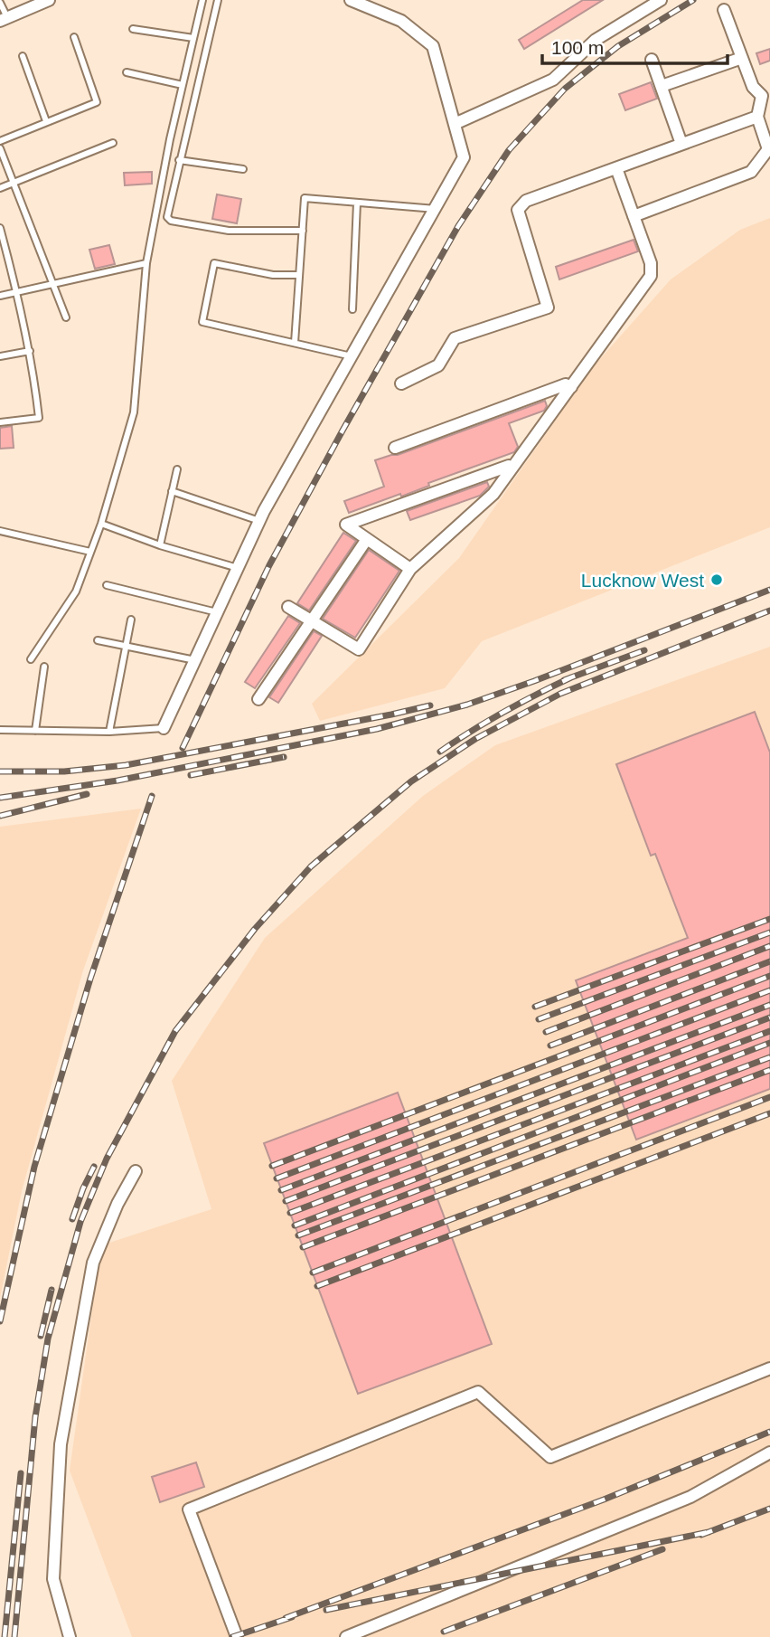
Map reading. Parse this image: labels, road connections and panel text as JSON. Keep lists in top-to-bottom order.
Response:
{
  "places": ["Lucknow West"],
  "scale_bar": "100 m"
}
